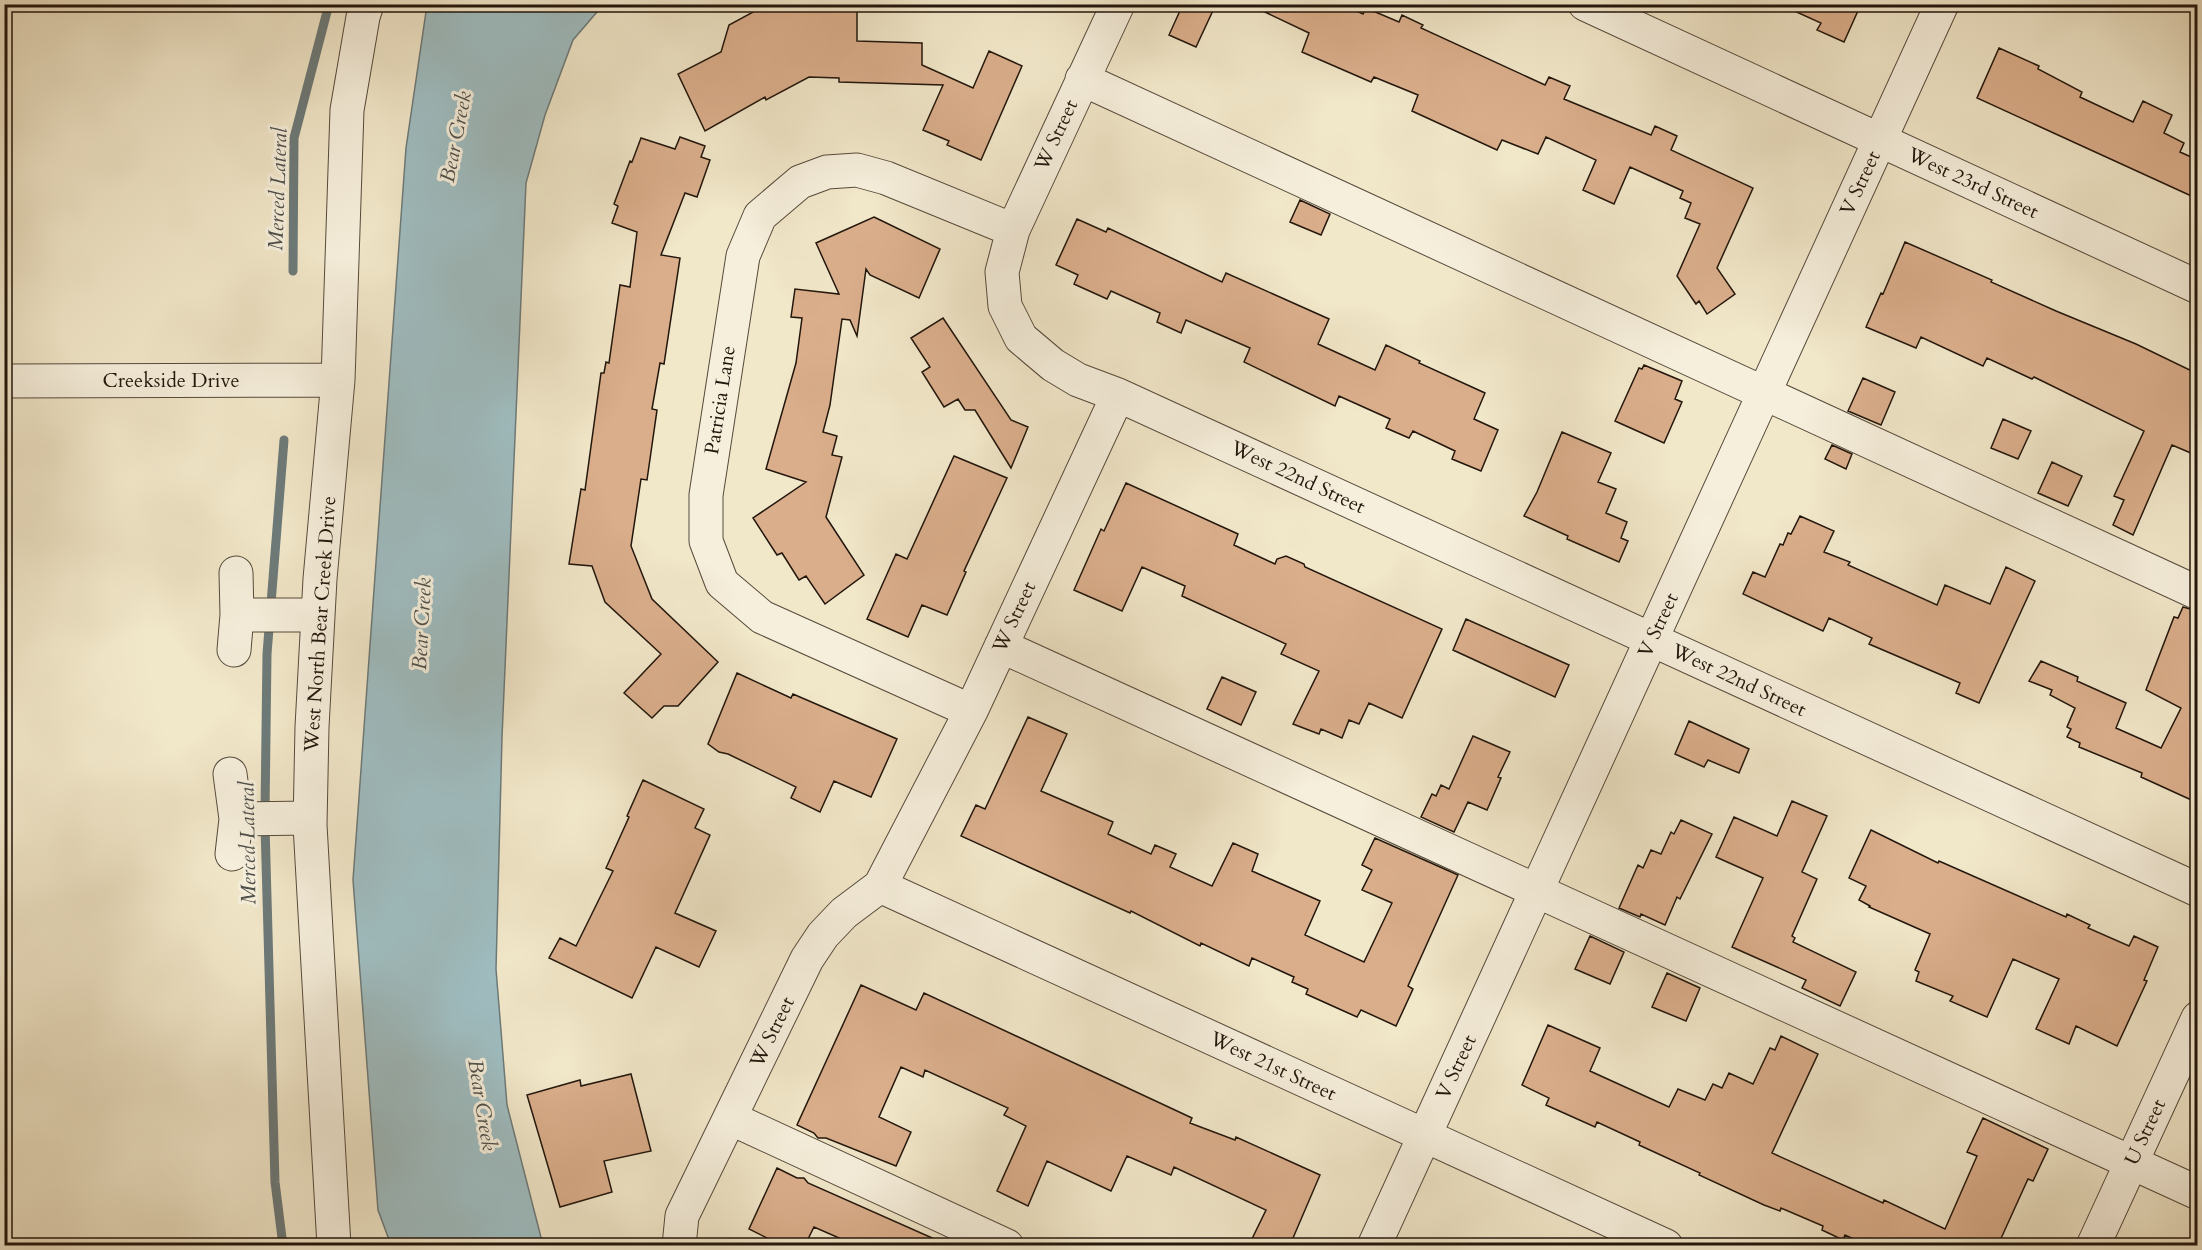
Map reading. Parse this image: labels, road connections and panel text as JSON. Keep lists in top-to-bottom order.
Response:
{
  "streets": {
    "street": [
      "W Street",
      "V Street",
      "West 23rd Street",
      "Creekside Drive",
      "Patricia Lane",
      "West 22nd Street",
      "West North Bear Creek Drive",
      "West 21st Street",
      "U Street"
    ]
  },
  "crossings": [
    ["W Street", "Patricia Lane"],
    ["W Street", "West 22nd Street"],
    ["W Street", "West 21st Street"],
    ["V Street", "West 23rd Street"],
    ["V Street", "West 22nd Street"],
    ["V Street", "West 21st Street"],
    ["Creekside Drive", "West North Bear Creek Drive"]
  ],
  "water": ["Bear Creek", "Merced Lateral"]
}
